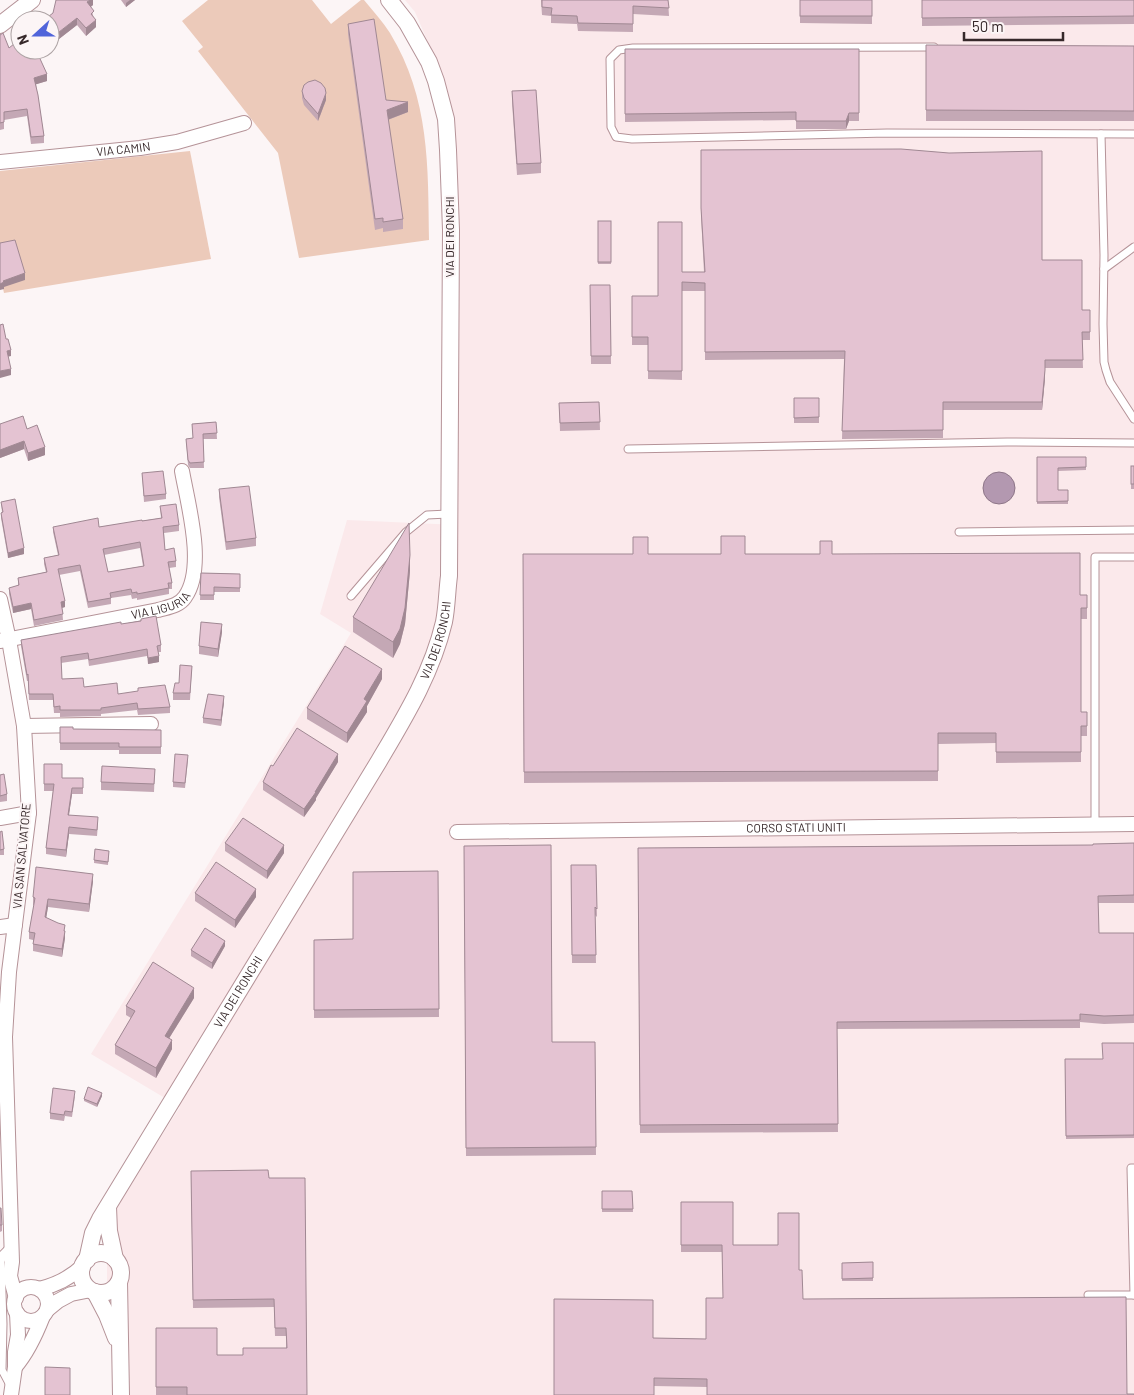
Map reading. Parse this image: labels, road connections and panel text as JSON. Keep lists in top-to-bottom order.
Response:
{
  "streets": {
    "street": [
      "VIA CAMIN",
      "VIA DEI RONCHI",
      "VIA LIGURIA",
      "CORSO STATI UNITI",
      "VIA SAN SALVATORE"
    ]
  },
  "crossings": [
    ["VIA LIGURIA", "VIA SAN SALVATORE"]
  ],
  "scale_bar": "50 m",
  "north": "left"
}
